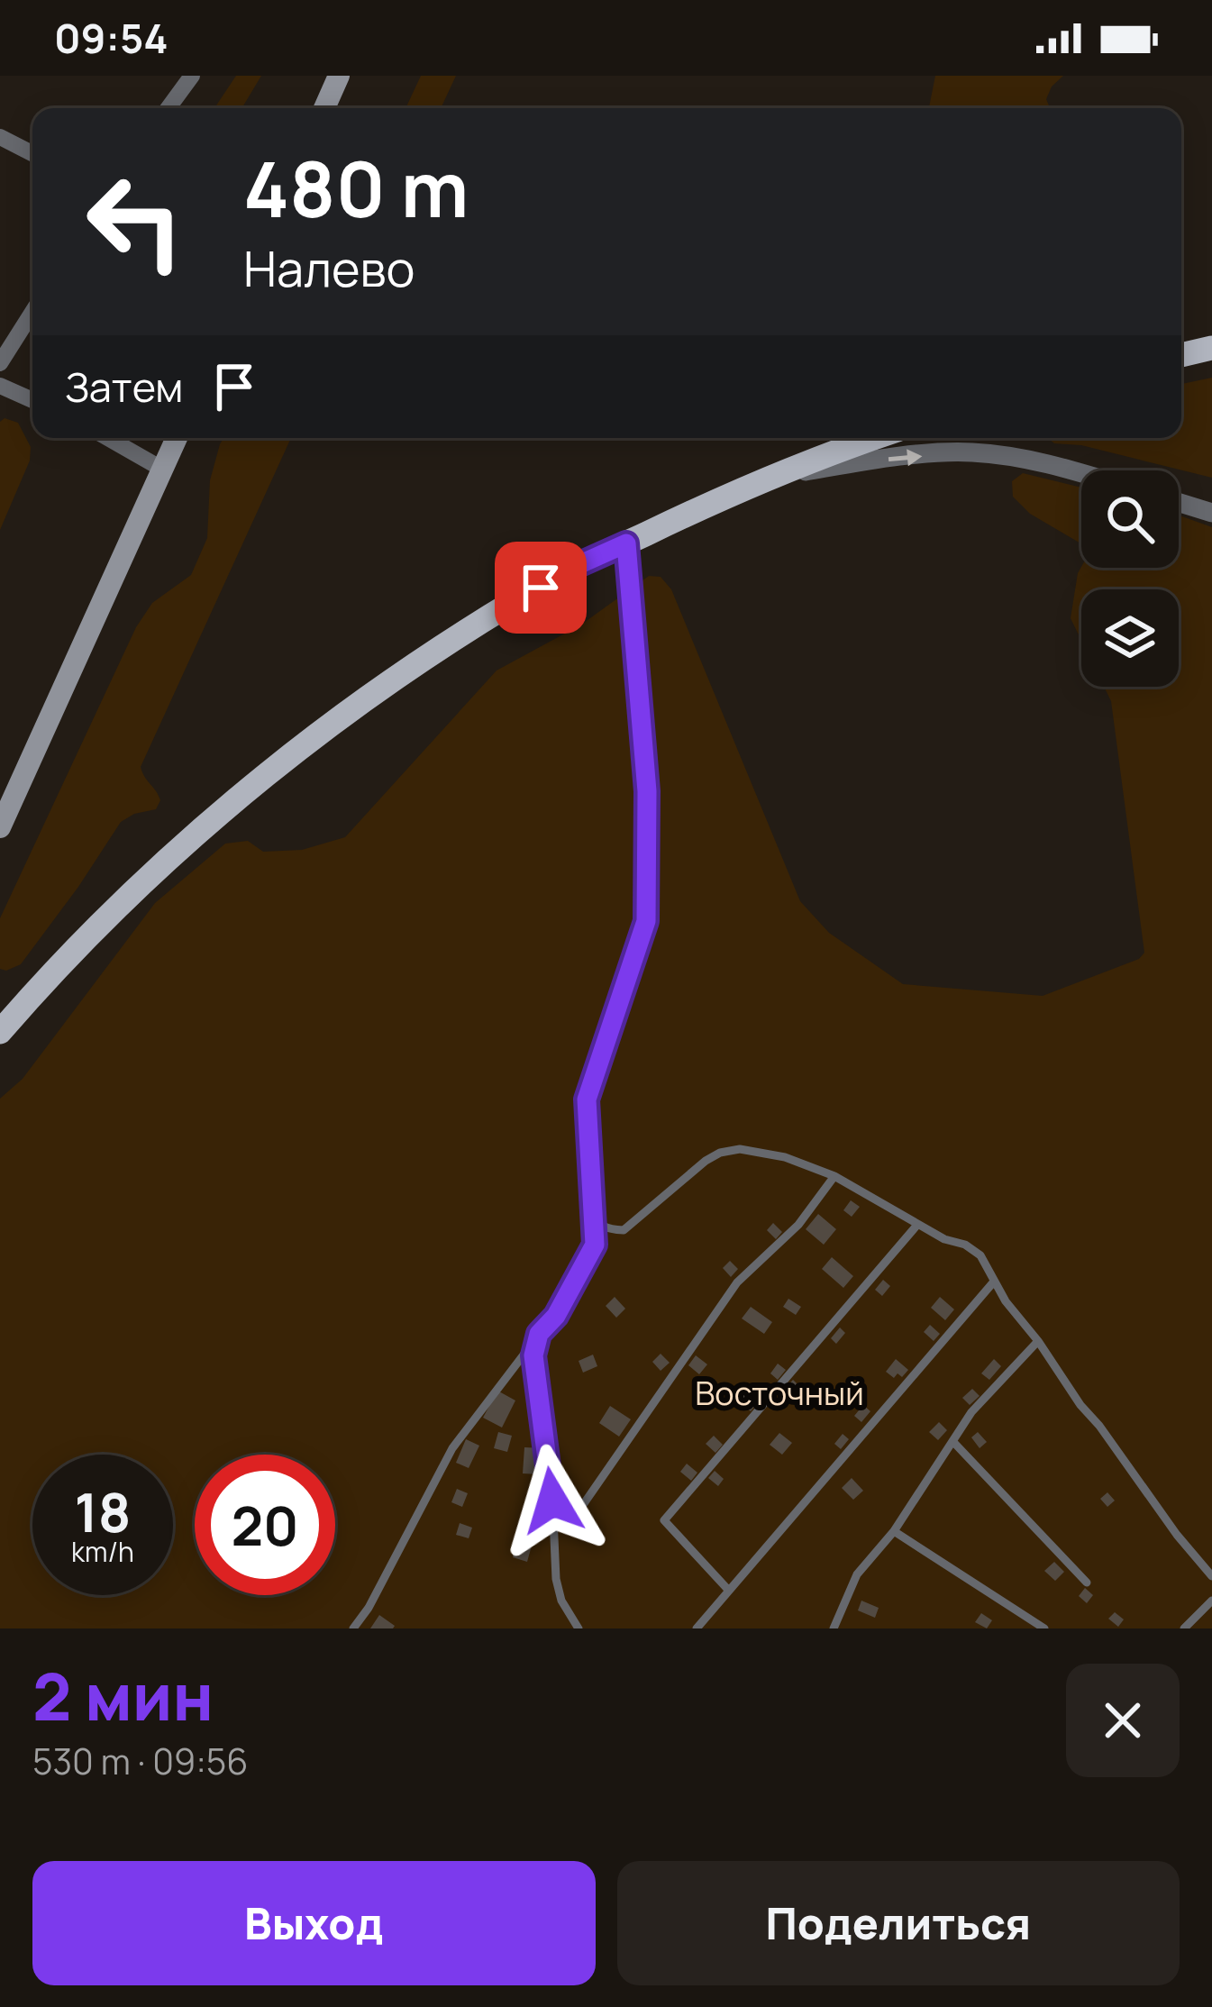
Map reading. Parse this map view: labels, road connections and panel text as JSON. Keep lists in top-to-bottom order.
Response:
{
  "parks": ["Восточный"],
  "page": {
    "status": "09:54",
    "turn": ["480 m", "Налево"],
    "then": "Затем",
    "speed": "18 km/h",
    "limit": "20",
    "heading": ["2 мин", "530 m · 09:56"],
    "buttons": ["Выход", "Поделиться"]
  }
}
